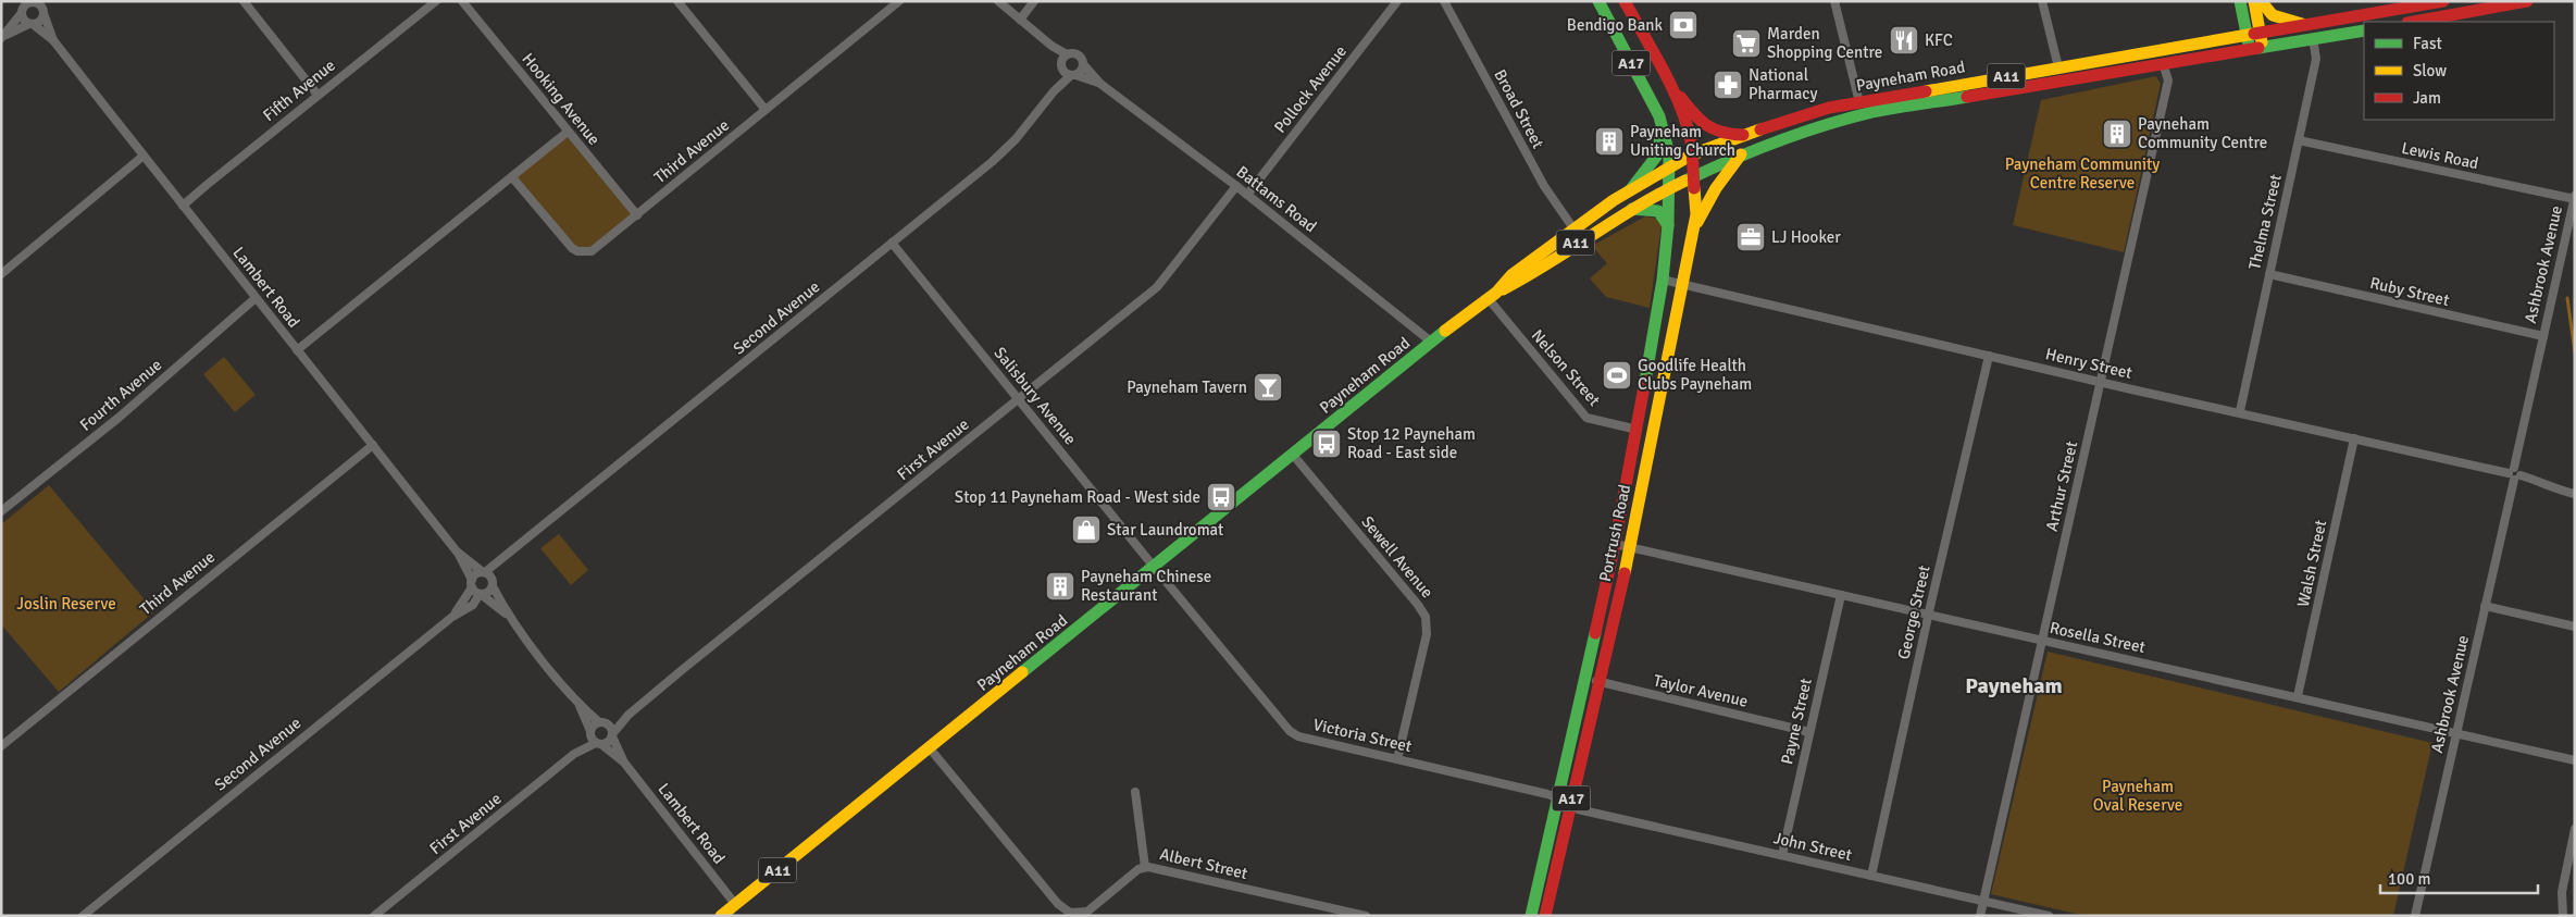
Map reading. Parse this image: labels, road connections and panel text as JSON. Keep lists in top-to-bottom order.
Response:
{
  "streets": {
    "main road": [
      "A17",
      "Payneham Road",
      "A11",
      "Portrush Road"
    ],
    "street": [
      "Pollock Avenue",
      "Fifth Avenue",
      "Hooking Avenue",
      "Broad Street",
      "Third Avenue",
      "Lewis Road",
      "Battams Road",
      "Thelma Street",
      "Ashbrook Avenue",
      "Lambert Road",
      "Ruby Street",
      "Second Avenue",
      "Henry Street",
      "Nelson Street",
      "Fourth Avenue",
      "Salisbury Avenue",
      "First Avenue",
      "Arthur Street",
      "Sewell Avenue",
      "Walsh Street",
      "George Street",
      "Rosella Street",
      "Taylor Avenue",
      "Payne Street",
      "Victoria Street",
      "John Street",
      "Albert Street"
    ]
  },
  "crossings": [
    ["A17", "Payneham Road"],
    ["A17", "Portrush Road"],
    ["Payneham Road", "Broad Street"],
    ["Payneham Road", "Battams Road"],
    ["Payneham Road", "Thelma Street"],
    ["Payneham Road", "Lambert Road"],
    ["Payneham Road", "Nelson Street"],
    ["Payneham Road", "Salisbury Avenue"],
    ["Payneham Road", "Arthur Street"],
    ["Payneham Road", "Portrush Road"],
    ["Payneham Road", "Sewell Avenue"],
    ["Payneham Road", "Victoria Street"],
    ["Payneham Road", "Albert Street"],
    ["Pollock Avenue", "Battams Road"],
    ["Fifth Avenue", "Lambert Road"],
    ["Hooking Avenue", "Third Avenue"],
    ["Third Avenue", "Lambert Road"],
    ["Lewis Road", "Thelma Street"],
    ["Lewis Road", "Ashbrook Avenue"],
    ["Battams Road", "Second Avenue"],
    ["Battams Road", "First Avenue"],
    ["Thelma Street", "Ruby Street"],
    ["Thelma Street", "Henry Street"],
    ["Ashbrook Avenue", "Ruby Street"],
    ["Ashbrook Avenue", "Henry Street"],
    ["Ashbrook Avenue", "Rosella Street"],
    ["Lambert Road", "Second Avenue"],
    ["Lambert Road", "Fourth Avenue"],
    ["Lambert Road", "First Avenue"],
    ["Second Avenue", "Salisbury Avenue"],
    ["Henry Street", "Arthur Street"],
    ["Henry Street", "Portrush Road"],
    ["Henry Street", "Walsh Street"],
    ["Henry Street", "George Street"],
    ["Nelson Street", "Portrush Road"],
    ["Salisbury Avenue", "First Avenue"],
    ["Salisbury Avenue", "Victoria Street"],
    ["Arthur Street", "Rosella Street"],
    ["Arthur Street", "John Street"],
    ["Portrush Road", "Rosella Street"],
    ["Portrush Road", "Taylor Avenue"],
    ["Portrush Road", "Victoria Street"],
    ["Portrush Road", "John Street"],
    ["Sewell Avenue", "Victoria Street"],
    ["Walsh Street", "Rosella Street"],
    ["George Street", "Rosella Street"],
    ["George Street", "John Street"],
    ["Rosella Street", "Payne Street"],
    ["Taylor Avenue", "Payne Street"],
    ["Payne Street", "John Street"],
    ["Victoria Street", "John Street"]
  ],
  "districts": ["Payneham"],
  "parks": ["Payneham Community Centre Reserve", "Joslin Reserve", "Payneham Oval Reserve"],
  "places": {
    "bank": ["Bendigo Bank"],
    "restaurant": ["KFC"],
    "supermarket": ["Marden Shopping Centre"],
    "pharmacy": ["National Pharmacy"],
    "building": ["Payneham Community Centre", "Payneham Uniting Church", "Payneham Chinese Restaurant"],
    "office": ["LJ Hooker"],
    "sports": ["Goodlife Health Clubs Payneham"],
    "bar": ["Payneham Tavern"],
    "bus stop": ["Stop 12 Payneham Road - East side", "Stop 11 Payneham Road - West side"],
    "shop": ["Star Laundromat"]
  },
  "legend": ["Fast", "Slow", "Jam"],
  "scale_bar": "100 m"
}
